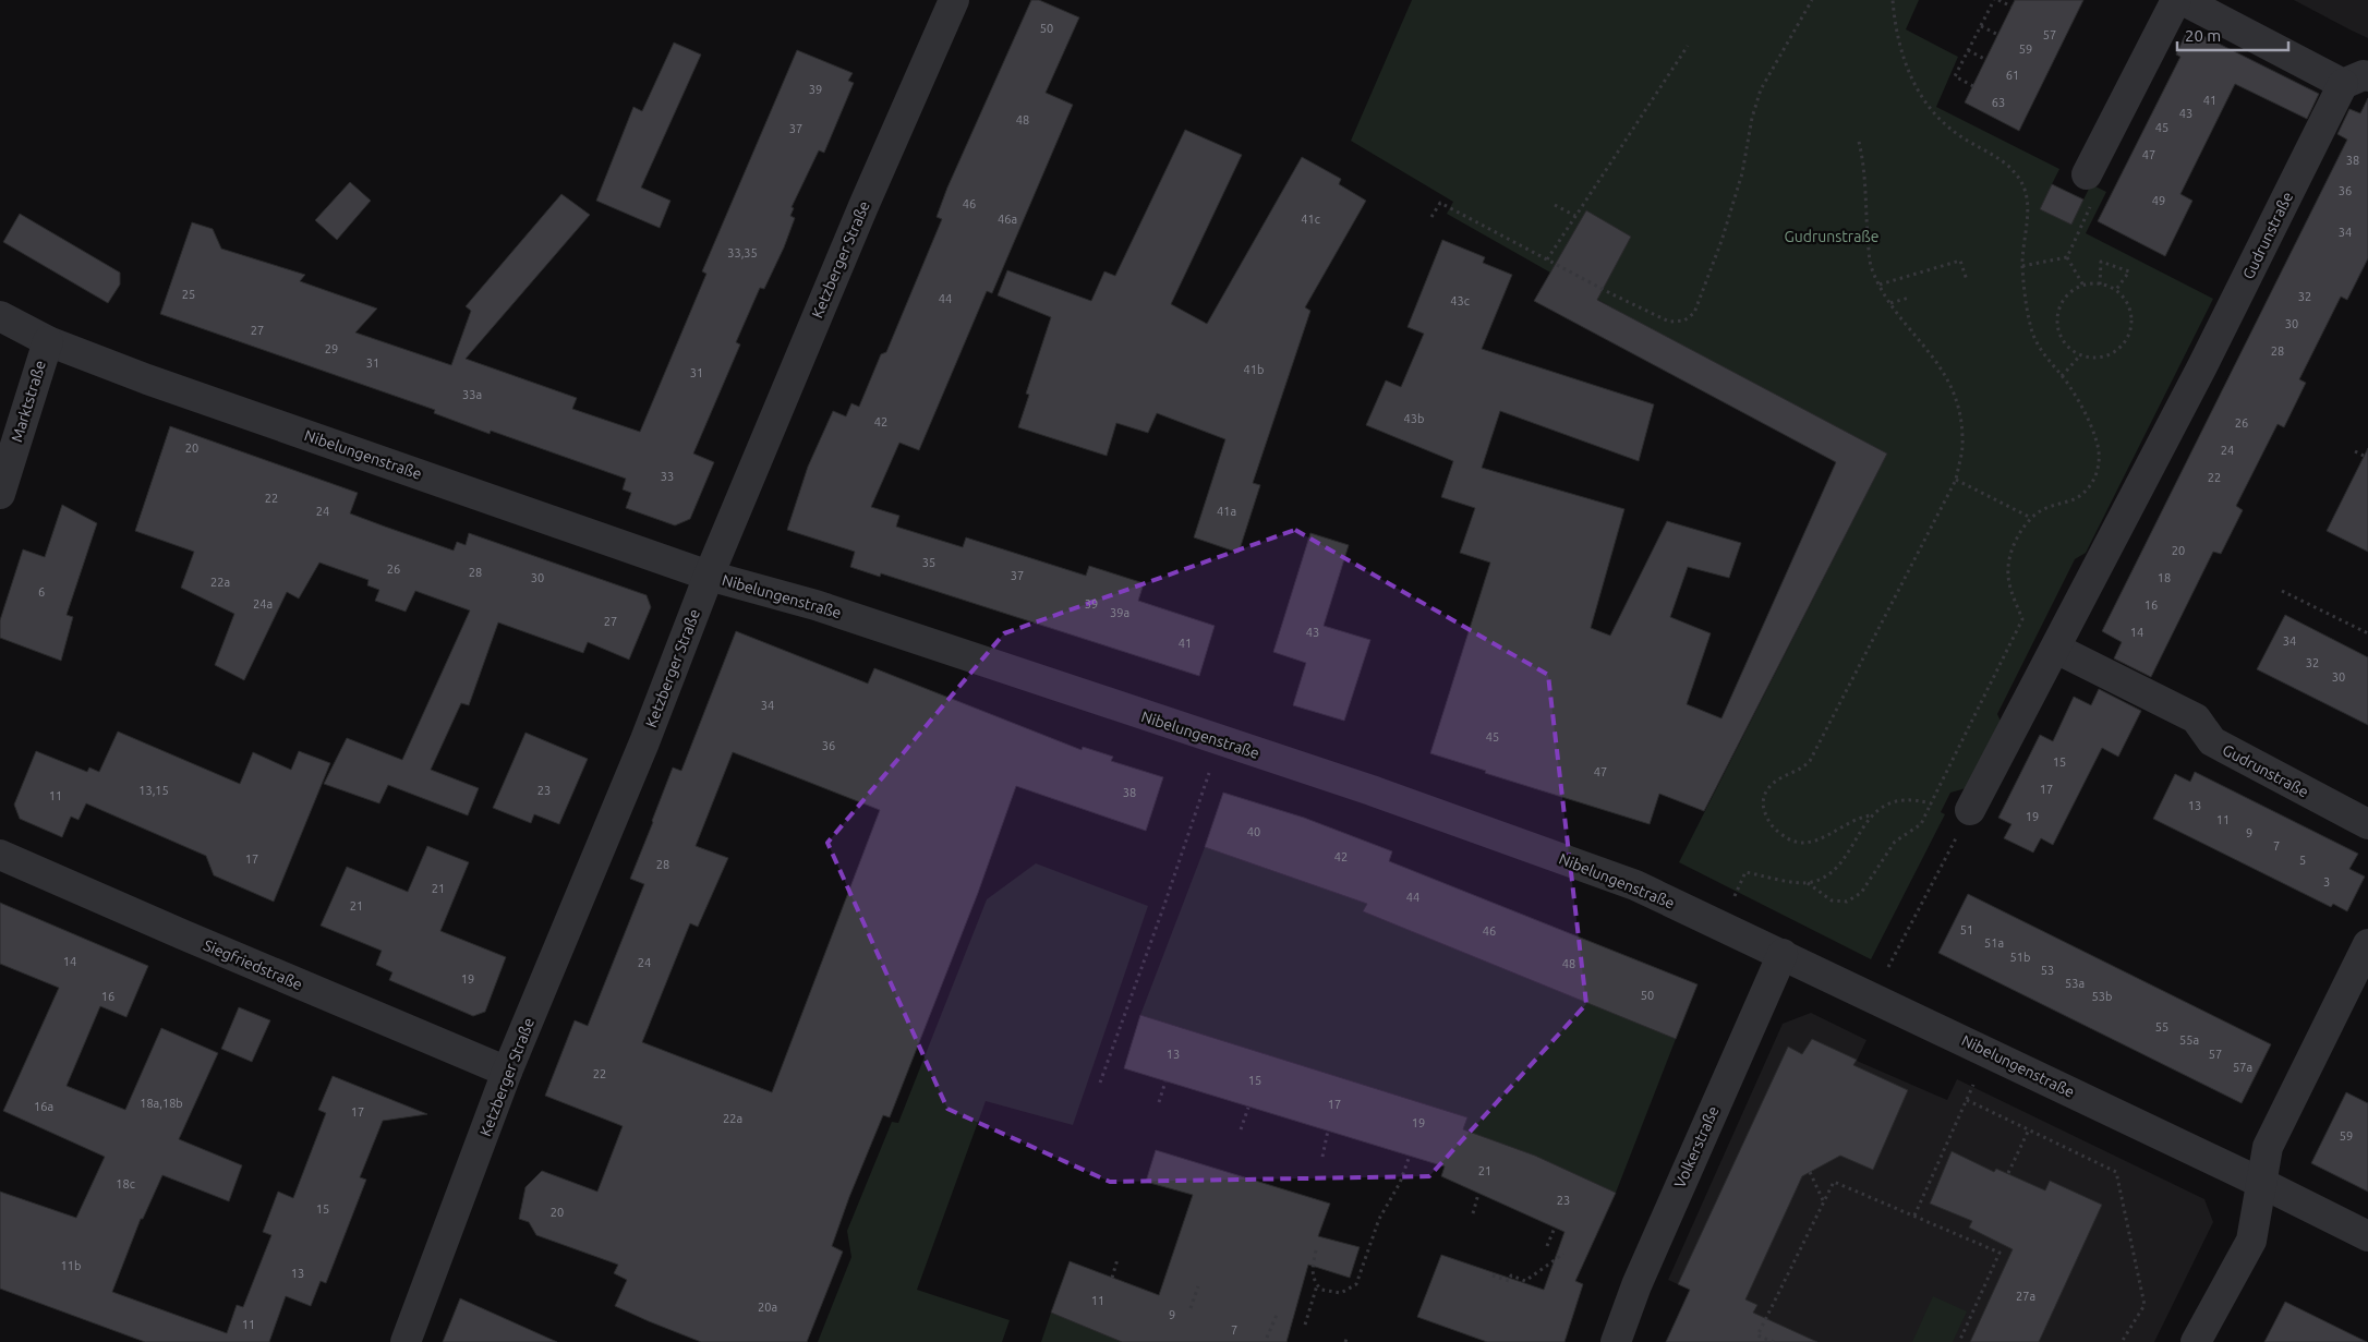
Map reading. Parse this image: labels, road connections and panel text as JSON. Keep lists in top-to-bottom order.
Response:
{
  "streets": {
    "street": [
      "Gudrunstraße",
      "Ketzberger Straße",
      "Marktstraße",
      "Nibelungenstraße",
      "Siegfriedstraße",
      "Volkerstraße"
    ]
  },
  "crossings": [
    ["Ketzberger Straße", "Nibelungenstraße"],
    ["Ketzberger Straße", "Siegfriedstraße"],
    ["Marktstraße", "Nibelungenstraße"],
    ["Nibelungenstraße", "Volkerstraße"]
  ],
  "parks": ["Gudrunstraße"],
  "house_numbers": [
    "50",
    "57",
    "59",
    "61",
    "39",
    "41",
    "63",
    "43",
    "48",
    "45",
    "37",
    "47",
    "38",
    "36",
    "49",
    "46",
    "46a",
    "41c",
    "34",
    "33,35",
    "25",
    "32",
    "44",
    "43c",
    "30",
    "27",
    "29",
    "28",
    "31",
    "41b",
    "31",
    "33a",
    "43b",
    "42",
    "26",
    "20",
    "24",
    "33",
    "22",
    "22",
    "24",
    "41a",
    "20",
    "35",
    "26",
    "28",
    "37",
    "30",
    "18",
    "22a",
    "6",
    "24a",
    "39",
    "16",
    "39a",
    "27",
    "43",
    "14",
    "34",
    "41",
    "32",
    "30",
    "34",
    "45",
    "36",
    "15",
    "47",
    "17",
    "13,15",
    "23",
    "38",
    "11",
    "13",
    "19",
    "11",
    "40",
    "9",
    "7",
    "42",
    "17",
    "5",
    "28",
    "3",
    "21",
    "44",
    "21",
    "51",
    "46",
    "51a",
    "51b",
    "14",
    "24",
    "48",
    "53",
    "19",
    "53a",
    "50",
    "16",
    "53b",
    "55",
    "55a",
    "13",
    "57",
    "57a",
    "22",
    "15",
    "18a,18b",
    "17",
    "16a",
    "17",
    "22a",
    "19",
    "59",
    "21",
    "18c",
    "23",
    "15",
    "20",
    "11b",
    "13",
    "27a",
    "11",
    "20a",
    "9",
    "11",
    "7"
  ],
  "scale_bar": "20 m"
}
